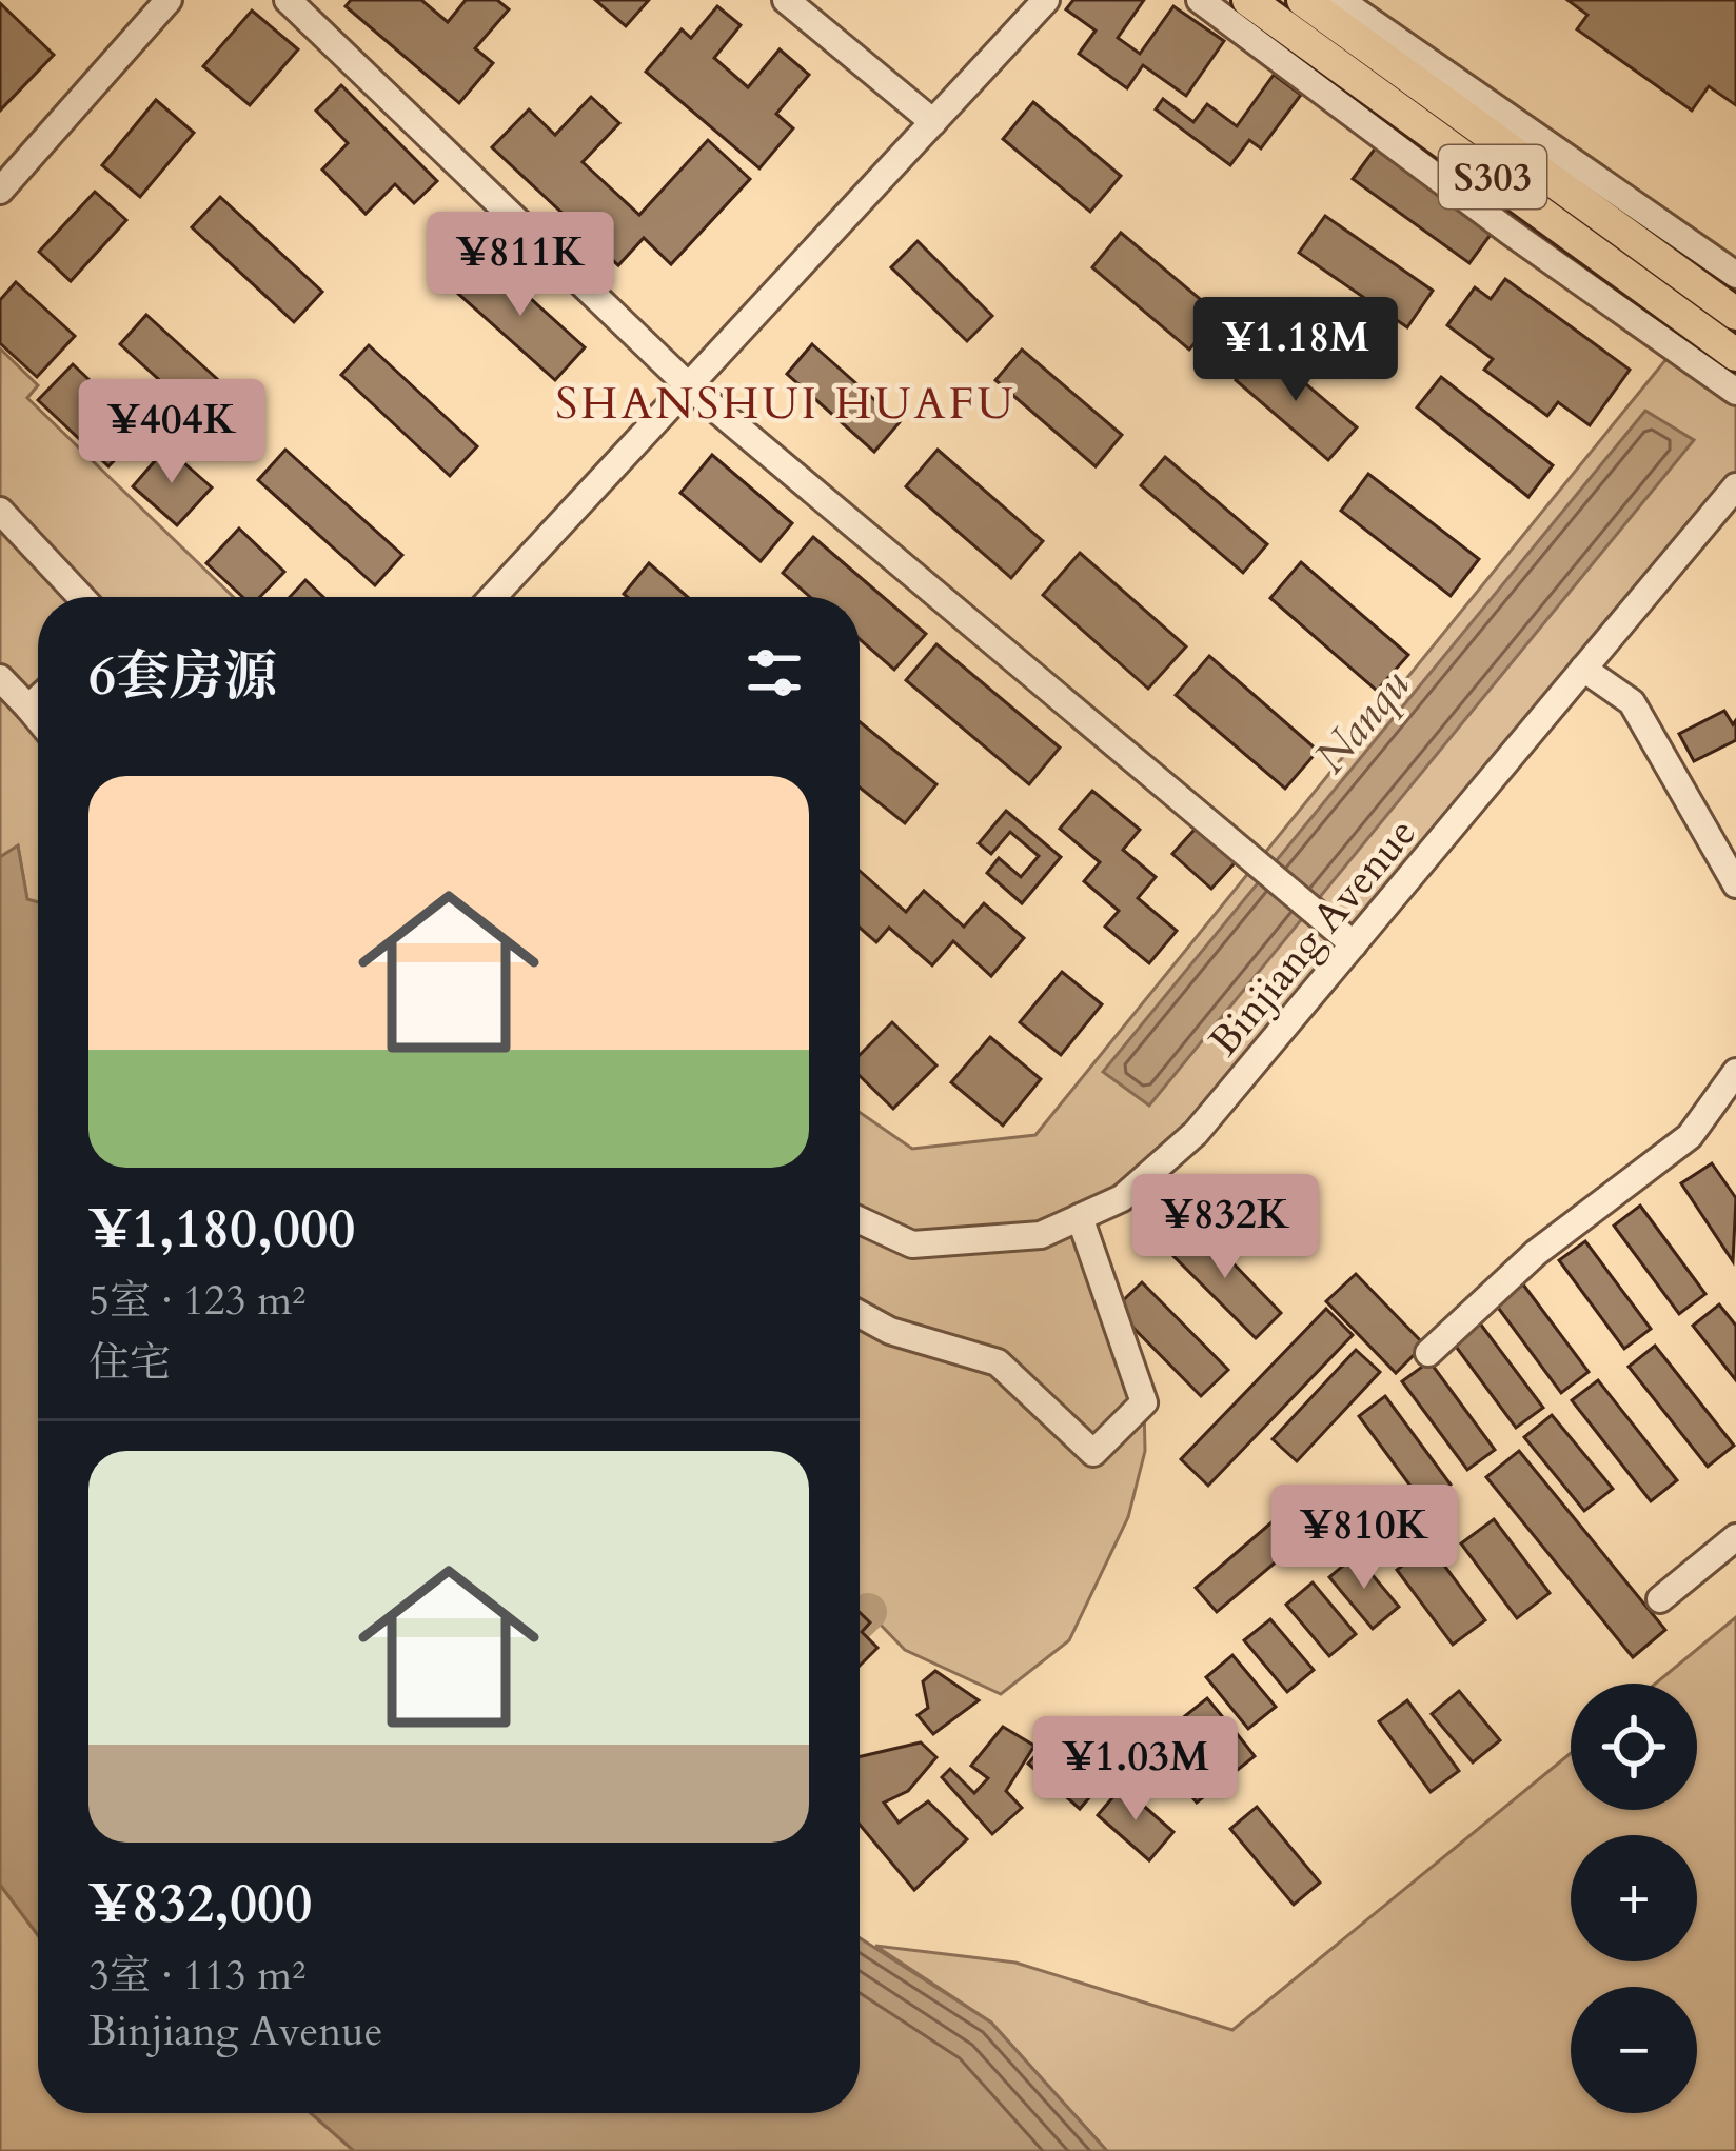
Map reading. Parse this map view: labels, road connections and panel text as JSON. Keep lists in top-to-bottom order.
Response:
{
  "streets": {
    "main road": ["S303"],
    "street": ["Binjiang Avenue"]
  },
  "districts": ["SHANSHUI HUAFU"],
  "water": ["Nanqu"],
  "page": {
    "price": [
      "¥811K",
      "¥1.18M",
      "¥404K",
      "¥832K",
      "¥810K",
      "¥1.03M"
    ],
    "heading": "6套房源",
    "list": [
      {
        "name": "¥1,180,000",
        "note": "5室 · 123 m² · 住宅"
      },
      {
        "name": "¥832,000",
        "note": "3室 · 113 m² · Binjiang Avenue"
      }
    ],
    "map_buttons": ["+", "−"]
  }
}
